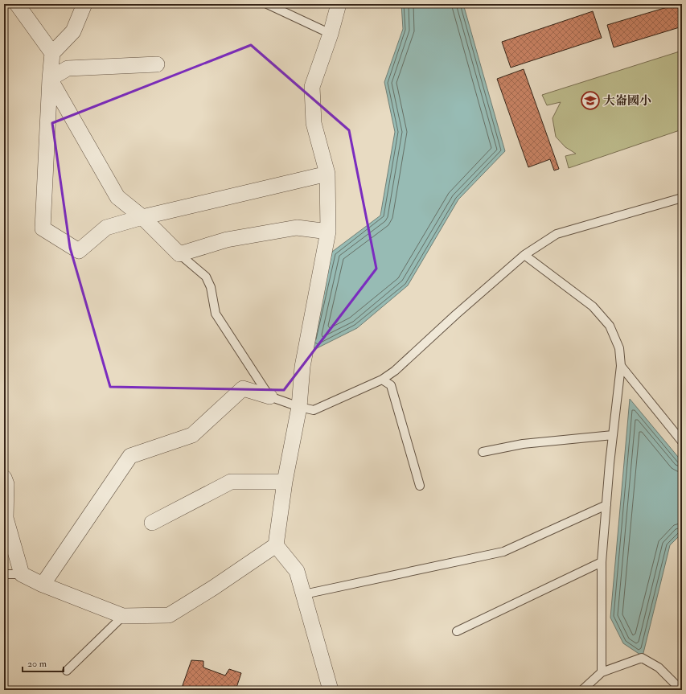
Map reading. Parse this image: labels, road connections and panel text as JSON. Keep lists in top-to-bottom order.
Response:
{
  "places": {
    "school or university": ["大崙國小"]
  },
  "scale_bar": "20 m"
}
